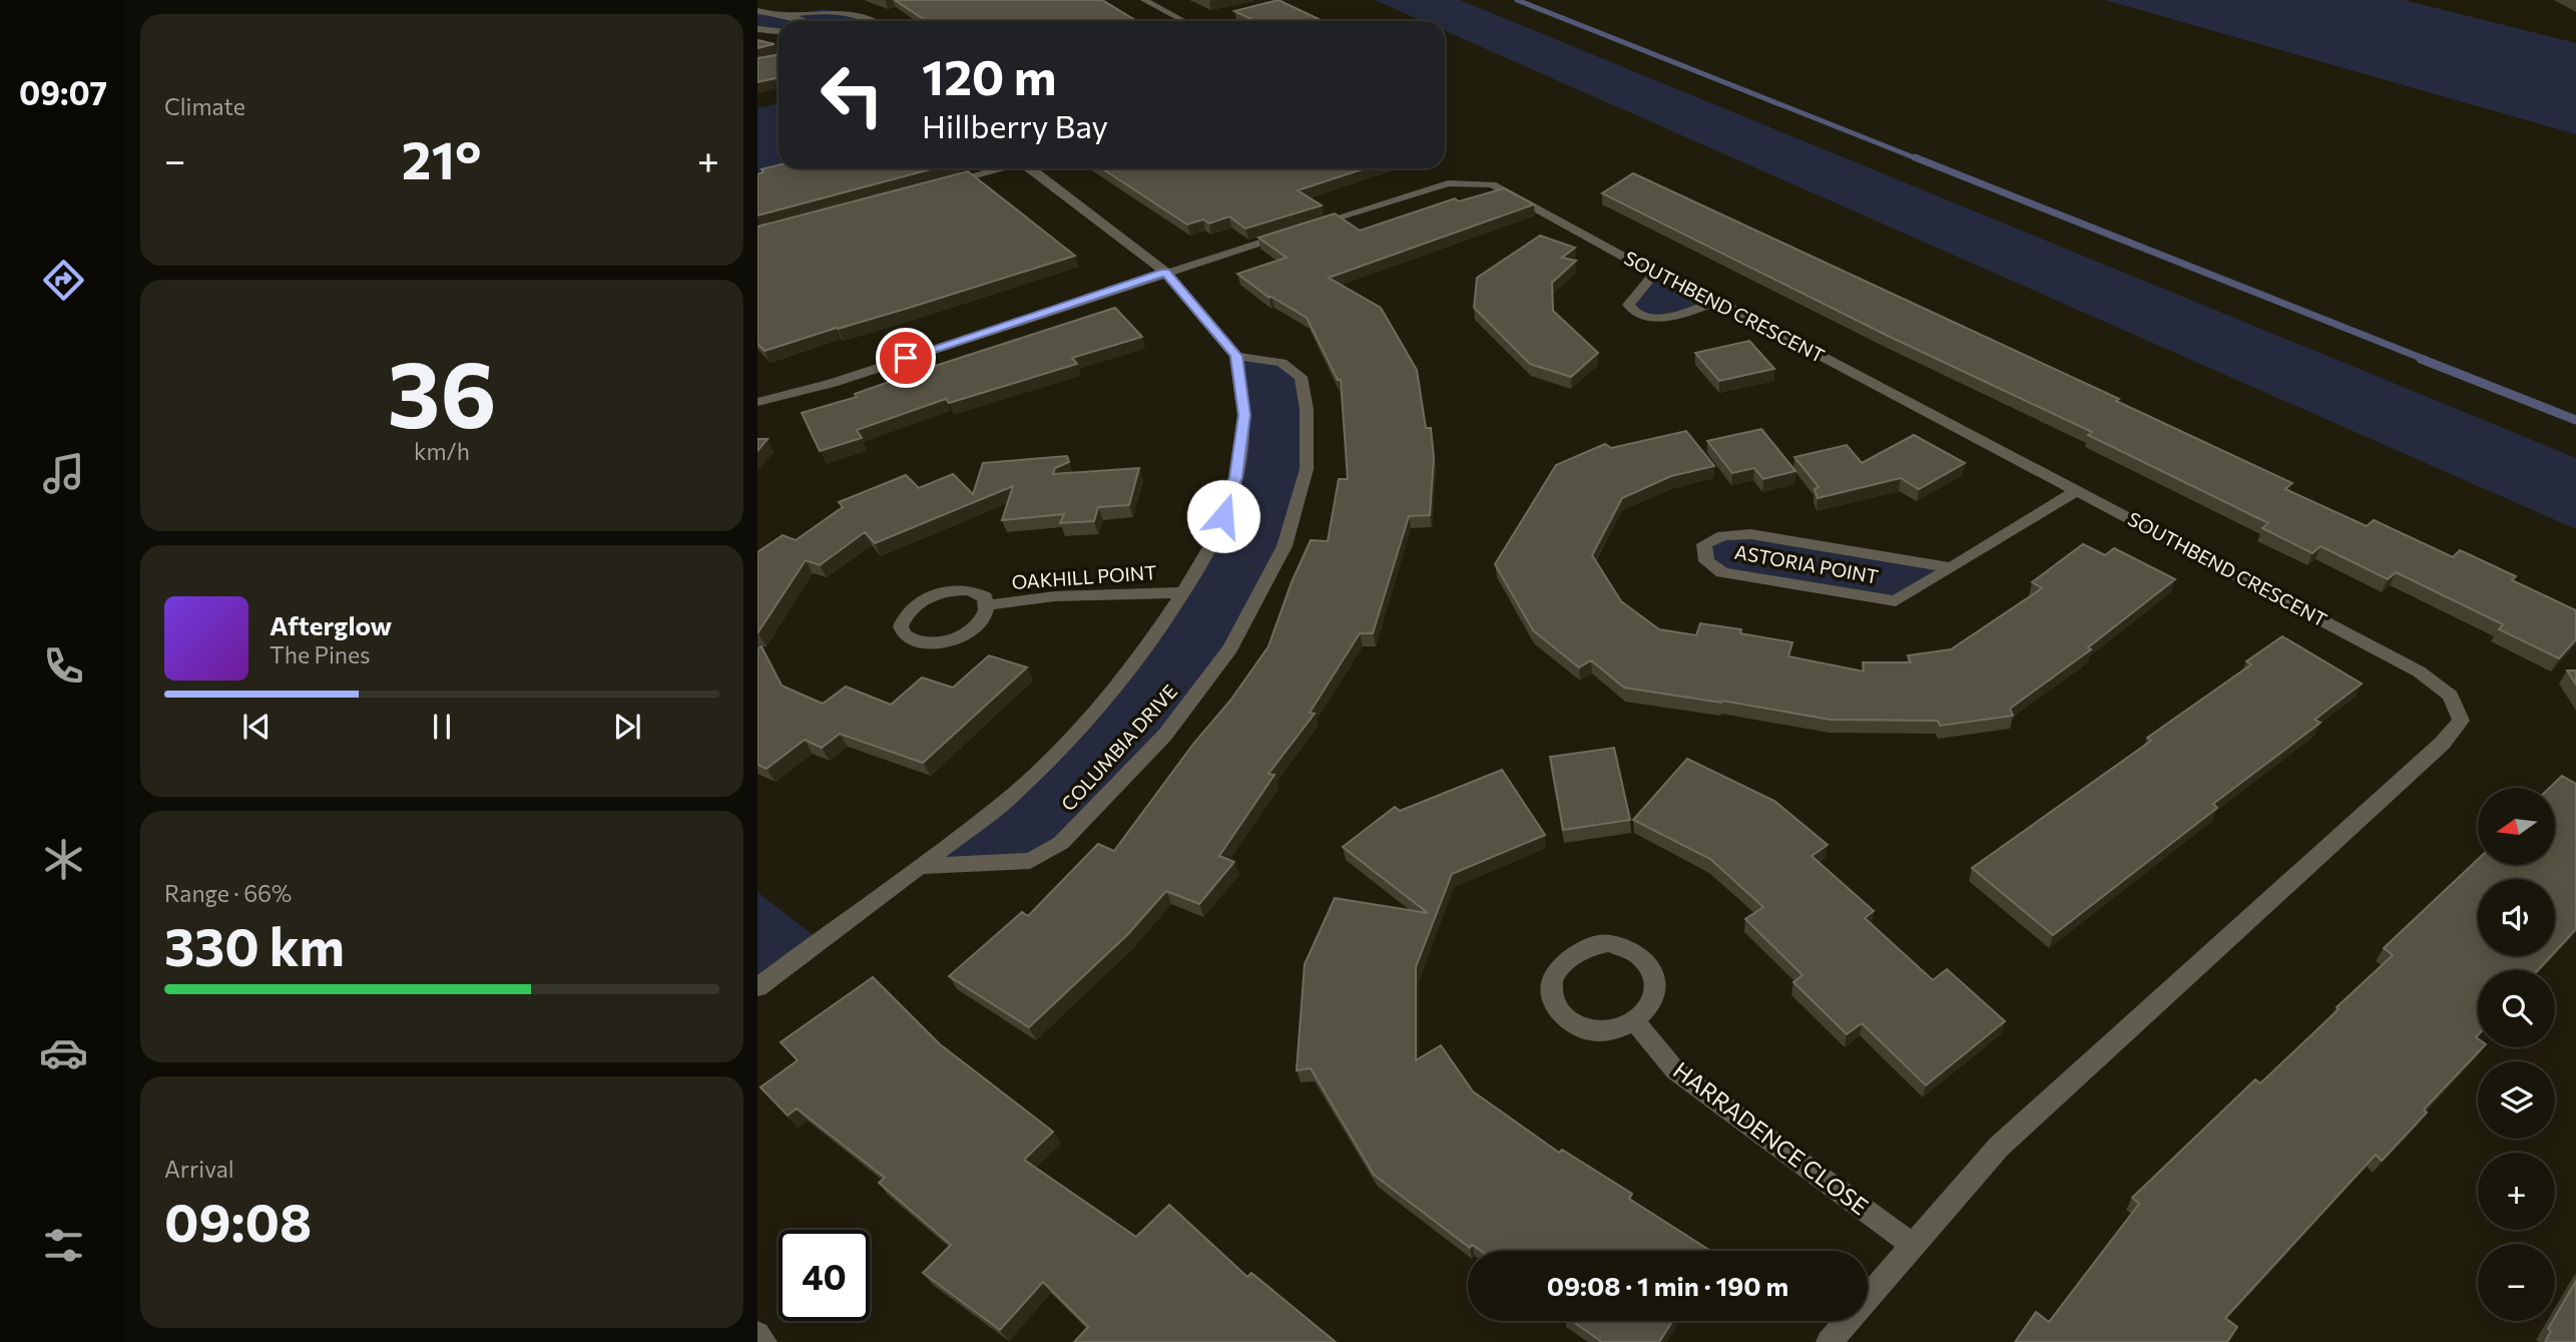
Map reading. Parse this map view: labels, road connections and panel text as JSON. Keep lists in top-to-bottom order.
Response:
{
  "streets": {
    "street": [
      "SOUTHBEND CRESCENT",
      "ASTORIA POINT",
      "OAKHILL POINT",
      "COLUMBIA DRIVE",
      "HARRADENCE CLOSE"
    ]
  },
  "crossings": [
    ["SOUTHBEND CRESCENT", "ASTORIA POINT"],
    ["SOUTHBEND CRESCENT", "HARRADENCE CLOSE"]
  ],
  "north": "left",
  "page": {
    "tabs": "09:07",
    "tile": [
      "Climate",
      ["36", "km/h"],
      ["Range · 66%", "330 km"],
      ["Arrival", "09:08"]
    ],
    "turn": ["120 m", "Hillberry Bay"],
    "heat": ["−", "21°", "+"],
    "song": ["Afterglow", "The Pines"],
    "map_buttons": ["+", "−"],
    "limit": "40",
    "trip": "09:08 · 1 min · 190 m"
  }
}
